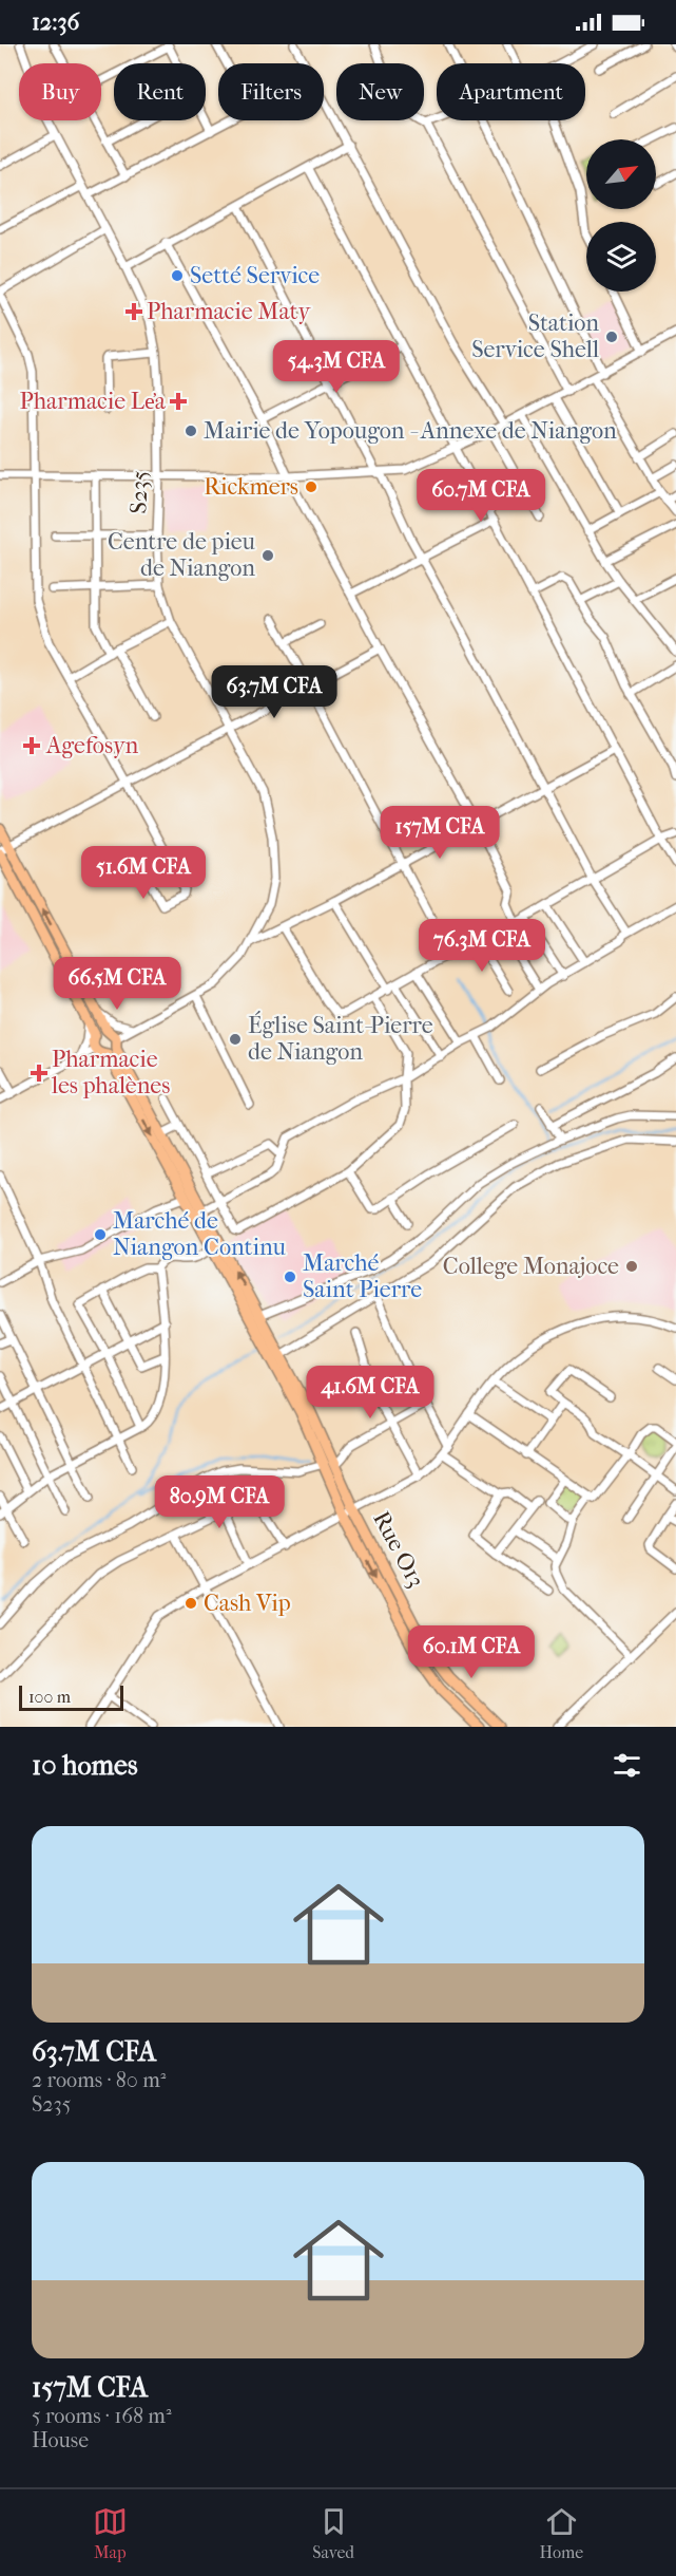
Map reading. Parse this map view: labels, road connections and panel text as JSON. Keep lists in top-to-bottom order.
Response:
{
  "streets": {
    "main road": ["Rue O13"],
    "street": ["S235"]
  },
  "places": {
    "other": [
      "Setté Service",
      "Station Service Shell",
      "Mairie de Yopougon - Annexe de Niangon",
      "Rickmers",
      "Centre de pieu de Niangon",
      "Église Saint-Pierre de Niangon",
      "Marché de Niangon Continu",
      "College Monajoce",
      "Marché Saint Pierre",
      "Cash Vip"
    ],
    "health": [
      "Pharmacie Maty",
      "Pharmacie Le̓a",
      "Agefosyn",
      "Pharmacie les phalènes"
    ]
  },
  "scale_bar": "100 m",
  "north": "top right",
  "page": {
    "status": "12:36",
    "chip": [
      "Buy",
      "Rent",
      "Filters",
      "New",
      "Apartment"
    ],
    "price": [
      "54.3M CFA",
      "60.7M CFA",
      "63.7M CFA",
      "157M CFA",
      "51.6M CFA",
      "76.3M CFA",
      "66.5M CFA",
      "41.6M CFA",
      "80.9M CFA",
      "60.1M CFA"
    ],
    "scale": "100 m",
    "heading": "10 homes",
    "list": [
      {
        "name": "63.7M CFA",
        "note": "2 rooms · 80 m² · S235"
      },
      {
        "name": "157M CFA",
        "note": "5 rooms · 168 m² · House"
      }
    ],
    "tabs": ["Map", "Saved", "Home"]
  }
}
